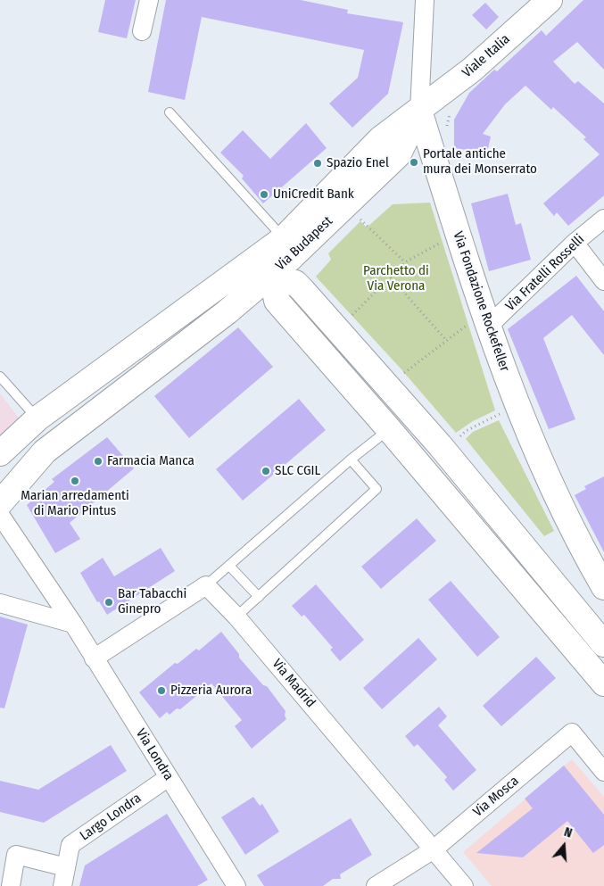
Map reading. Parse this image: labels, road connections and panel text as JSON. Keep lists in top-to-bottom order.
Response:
{
  "streets": {
    "main road": ["Viale Italia", "Via Budapest", "Via Fondazione Rockefeller"],
    "street": [
      "Via Fratelli Rosselli",
      "Via Madrid",
      "Via Londra",
      "Via Mosca",
      "Largo Londra"
    ]
  },
  "crossings": [
    ["Viale Italia", "Via Budapest"],
    ["Viale Italia", "Via Fondazione Rockefeller"],
    ["Via Budapest", "Via Fondazione Rockefeller"],
    ["Via Fratelli Rosselli", "Via Fondazione Rockefeller"],
    ["Via Madrid", "Via Mosca"],
    ["Via Londra", "Largo Londra"]
  ],
  "parks": ["Parchetto di Via Verona"],
  "places": [
    "Portale antiche mura dei Monserrato",
    "Spazio Enel",
    "UniCredit Bank",
    "Farmacia Manca",
    "SLC CGIL",
    "Marian arredamenti di Mario Pintus",
    "Bar Tabacchi Ginepro",
    "Pizzeria Aurora"
  ],
  "north": "top"
}
